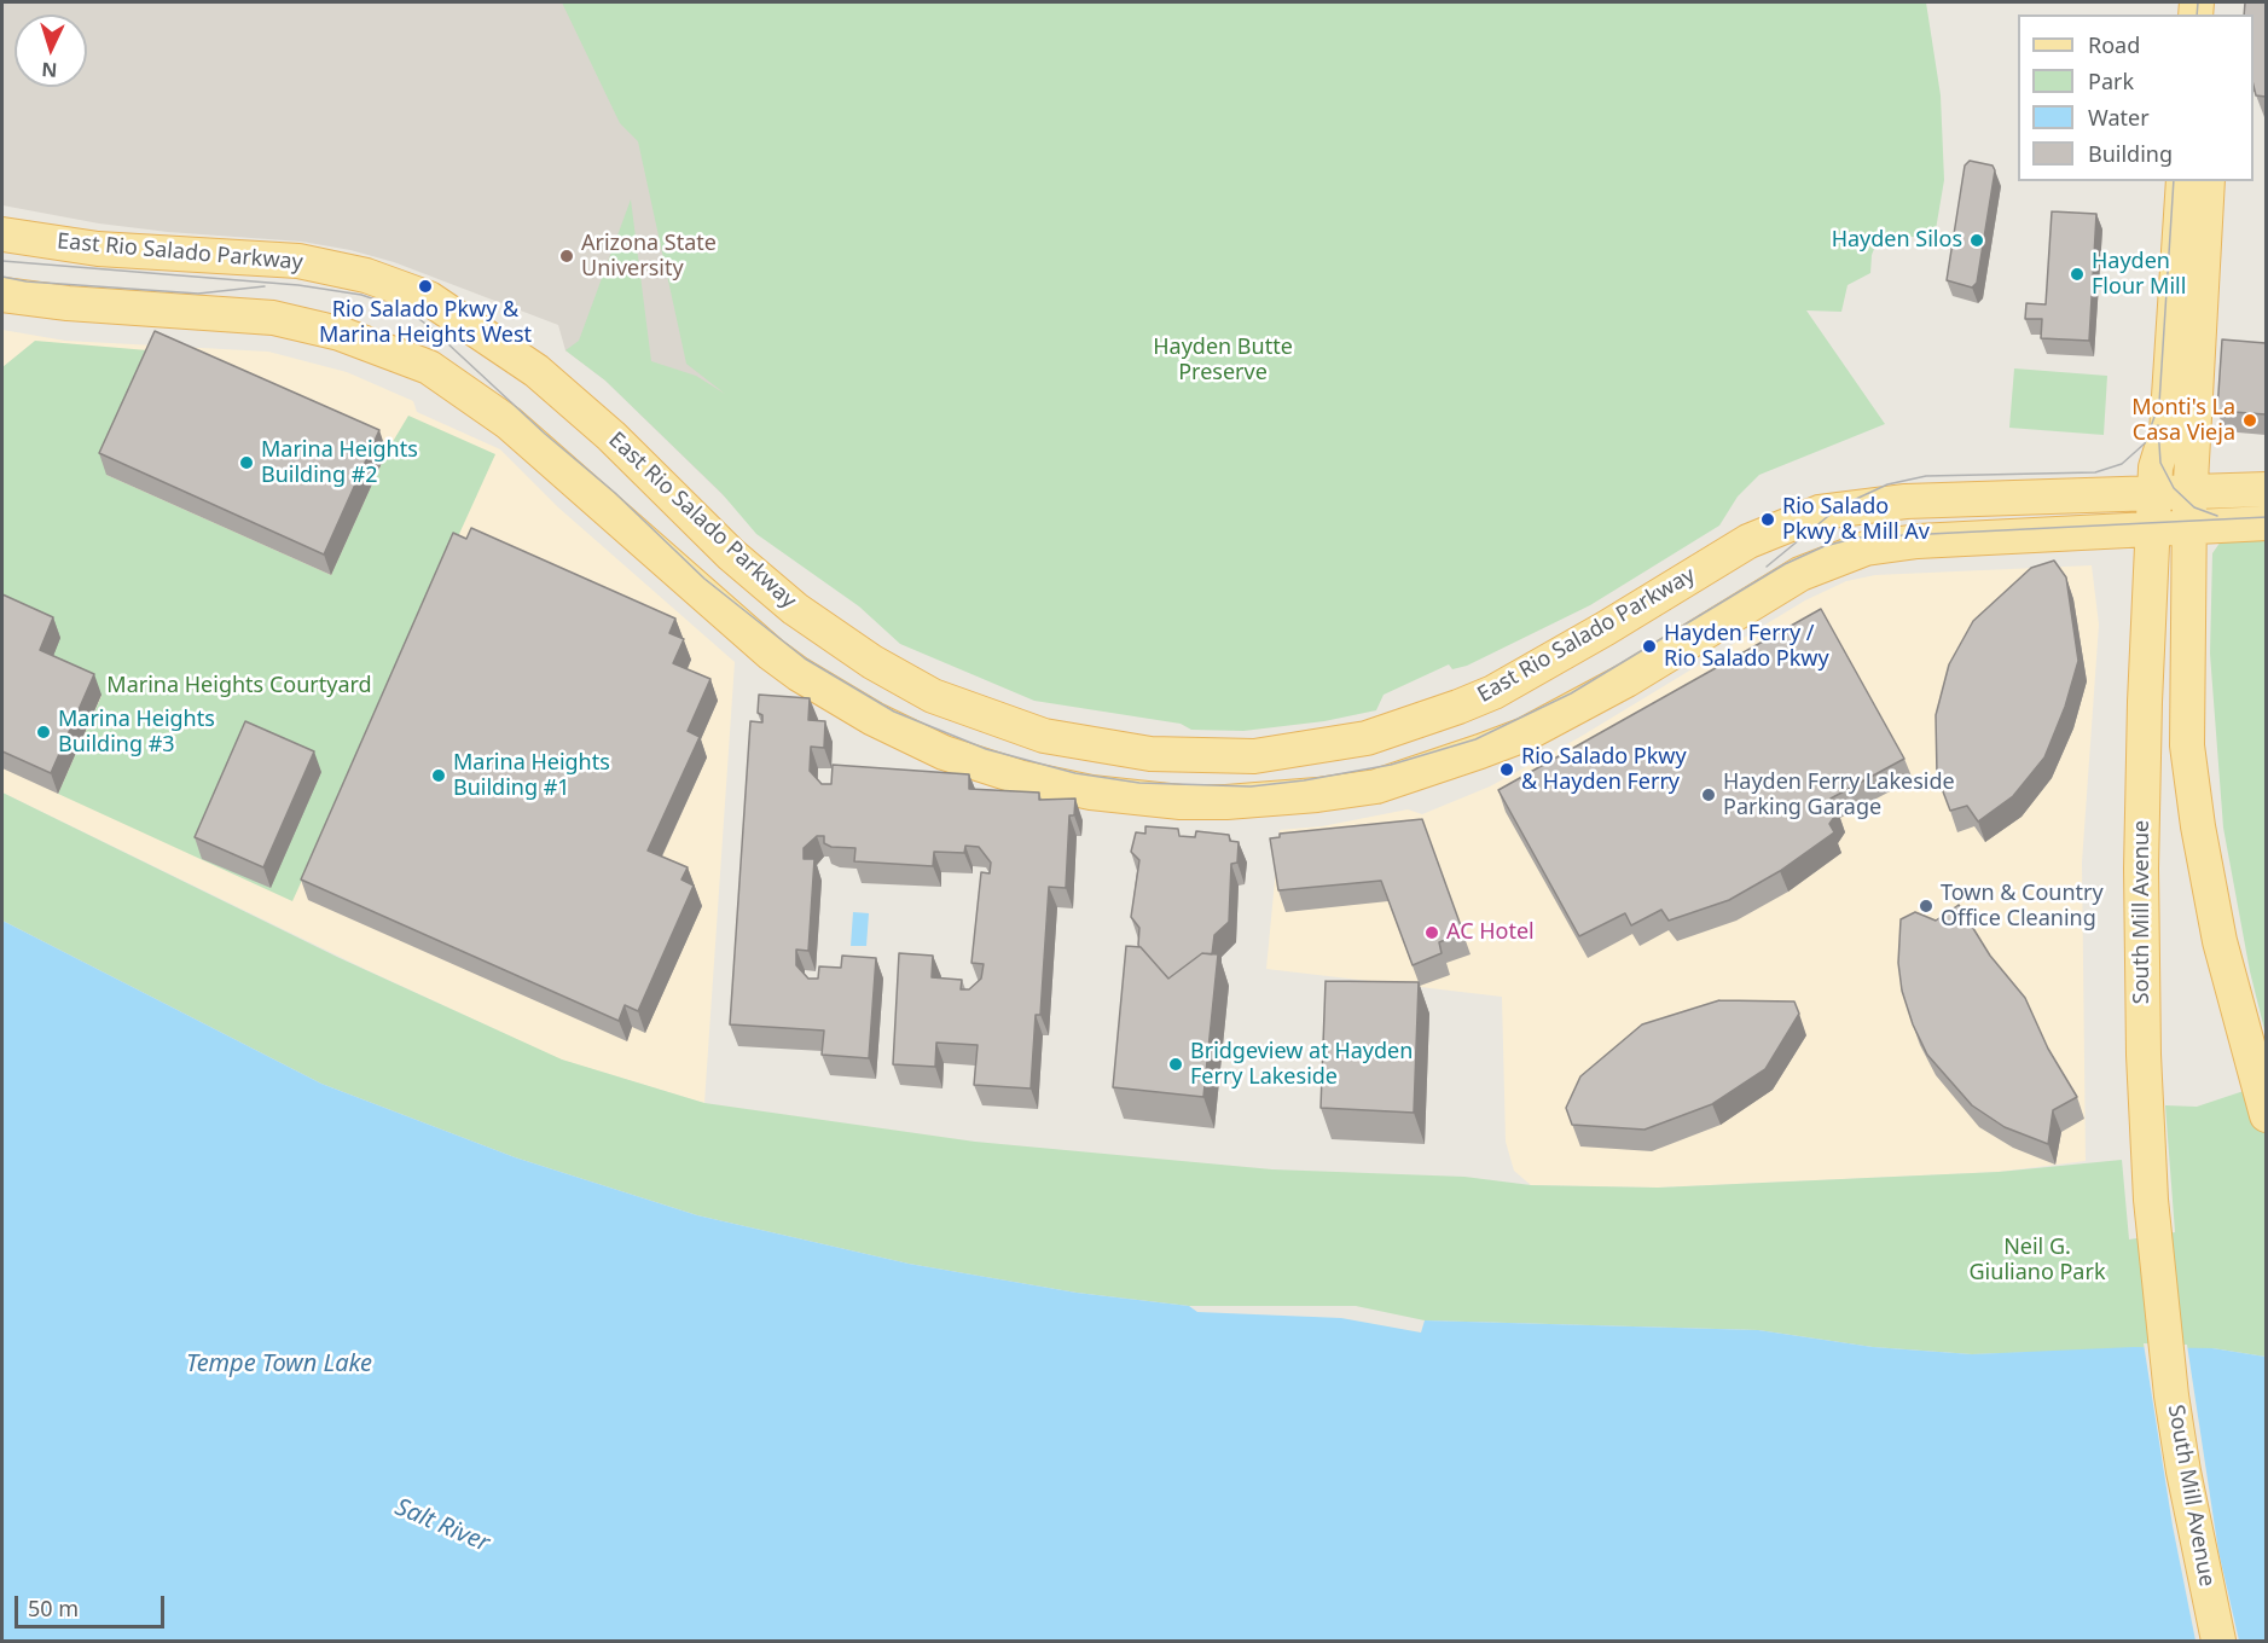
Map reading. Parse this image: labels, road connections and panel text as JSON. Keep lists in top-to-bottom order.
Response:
{
  "streets": {
    "main road": ["East Rio Salado Parkway", "South Mill Avenue"]
  },
  "crossings": [
    ["East Rio Salado Parkway", "South Mill Avenue"]
  ],
  "water": ["Tempe Town Lake", "Salt River"],
  "parks": ["Hayden Butte Preserve", "Marina Heights Courtyard", "Neil G. Giuliano Park"],
  "places": [
    "Hayden Silos",
    "Arizona State University",
    "Hayden Flour Mill",
    "Rio Salado Pkwy & Marina Heights West",
    "Monti's La Casa Vieja",
    "Marina Heights Building #2",
    "Rio Salado Pkwy & Mill Av",
    "Hayden Ferry / Rio Salado Pkwy",
    "Marina Heights Building #3",
    "Rio Salado Pkwy & Hayden Ferry",
    "Marina Heights Building #1",
    "Hayden Ferry Lakeside Parking Garage",
    "Town & Country Office Cleaning",
    "AC Hotel",
    "Bridgeview at Hayden Ferry Lakeside"
  ],
  "legend": [
    "Road",
    "Park",
    "Water",
    "Building"
  ],
  "scale_bar": "50 m",
  "north": "bottom"
}
